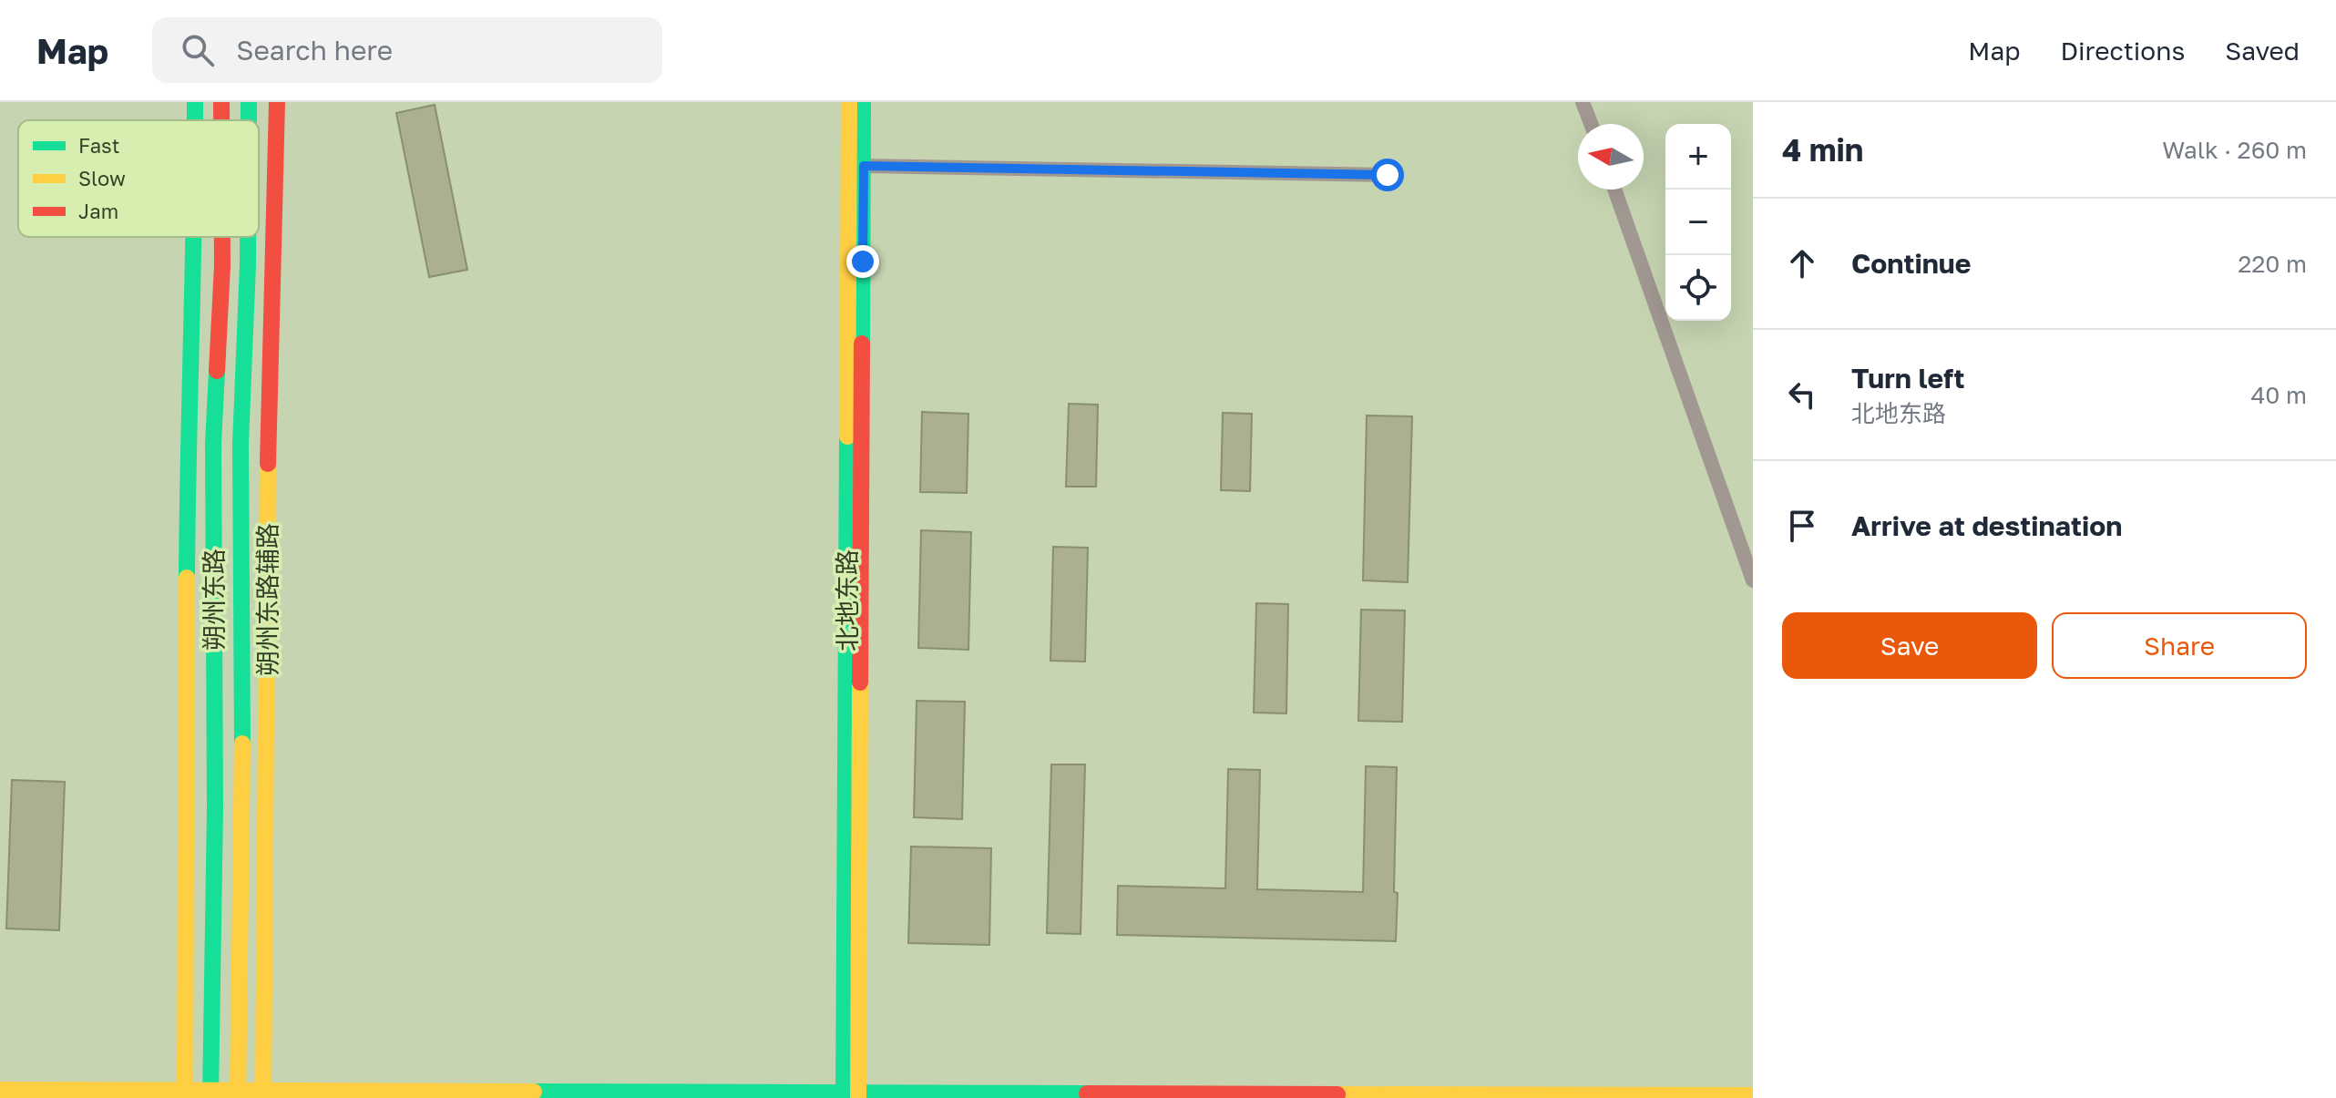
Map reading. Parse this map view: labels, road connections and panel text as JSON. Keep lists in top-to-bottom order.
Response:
{
  "streets": {
    "street": ["朔州东路", "朔州东路辅路", "北地东路"]
  },
  "legend": ["Fast", "Slow", "Jam"],
  "north": "left",
  "page": {
    "header": "Map",
    "search": "Search here",
    "nav": ["Map", "Directions", "Saved"],
    "heading": ["4 min", "Walk · 260 m"],
    "map_buttons": ["+", "−"],
    "list": [
      ["Continue", "220 m"],
      ["Turn left", "北地东路", "40 m"],
      "Arrive at destination"
    ],
    "buttons": ["Save", "Share"]
  }
}
